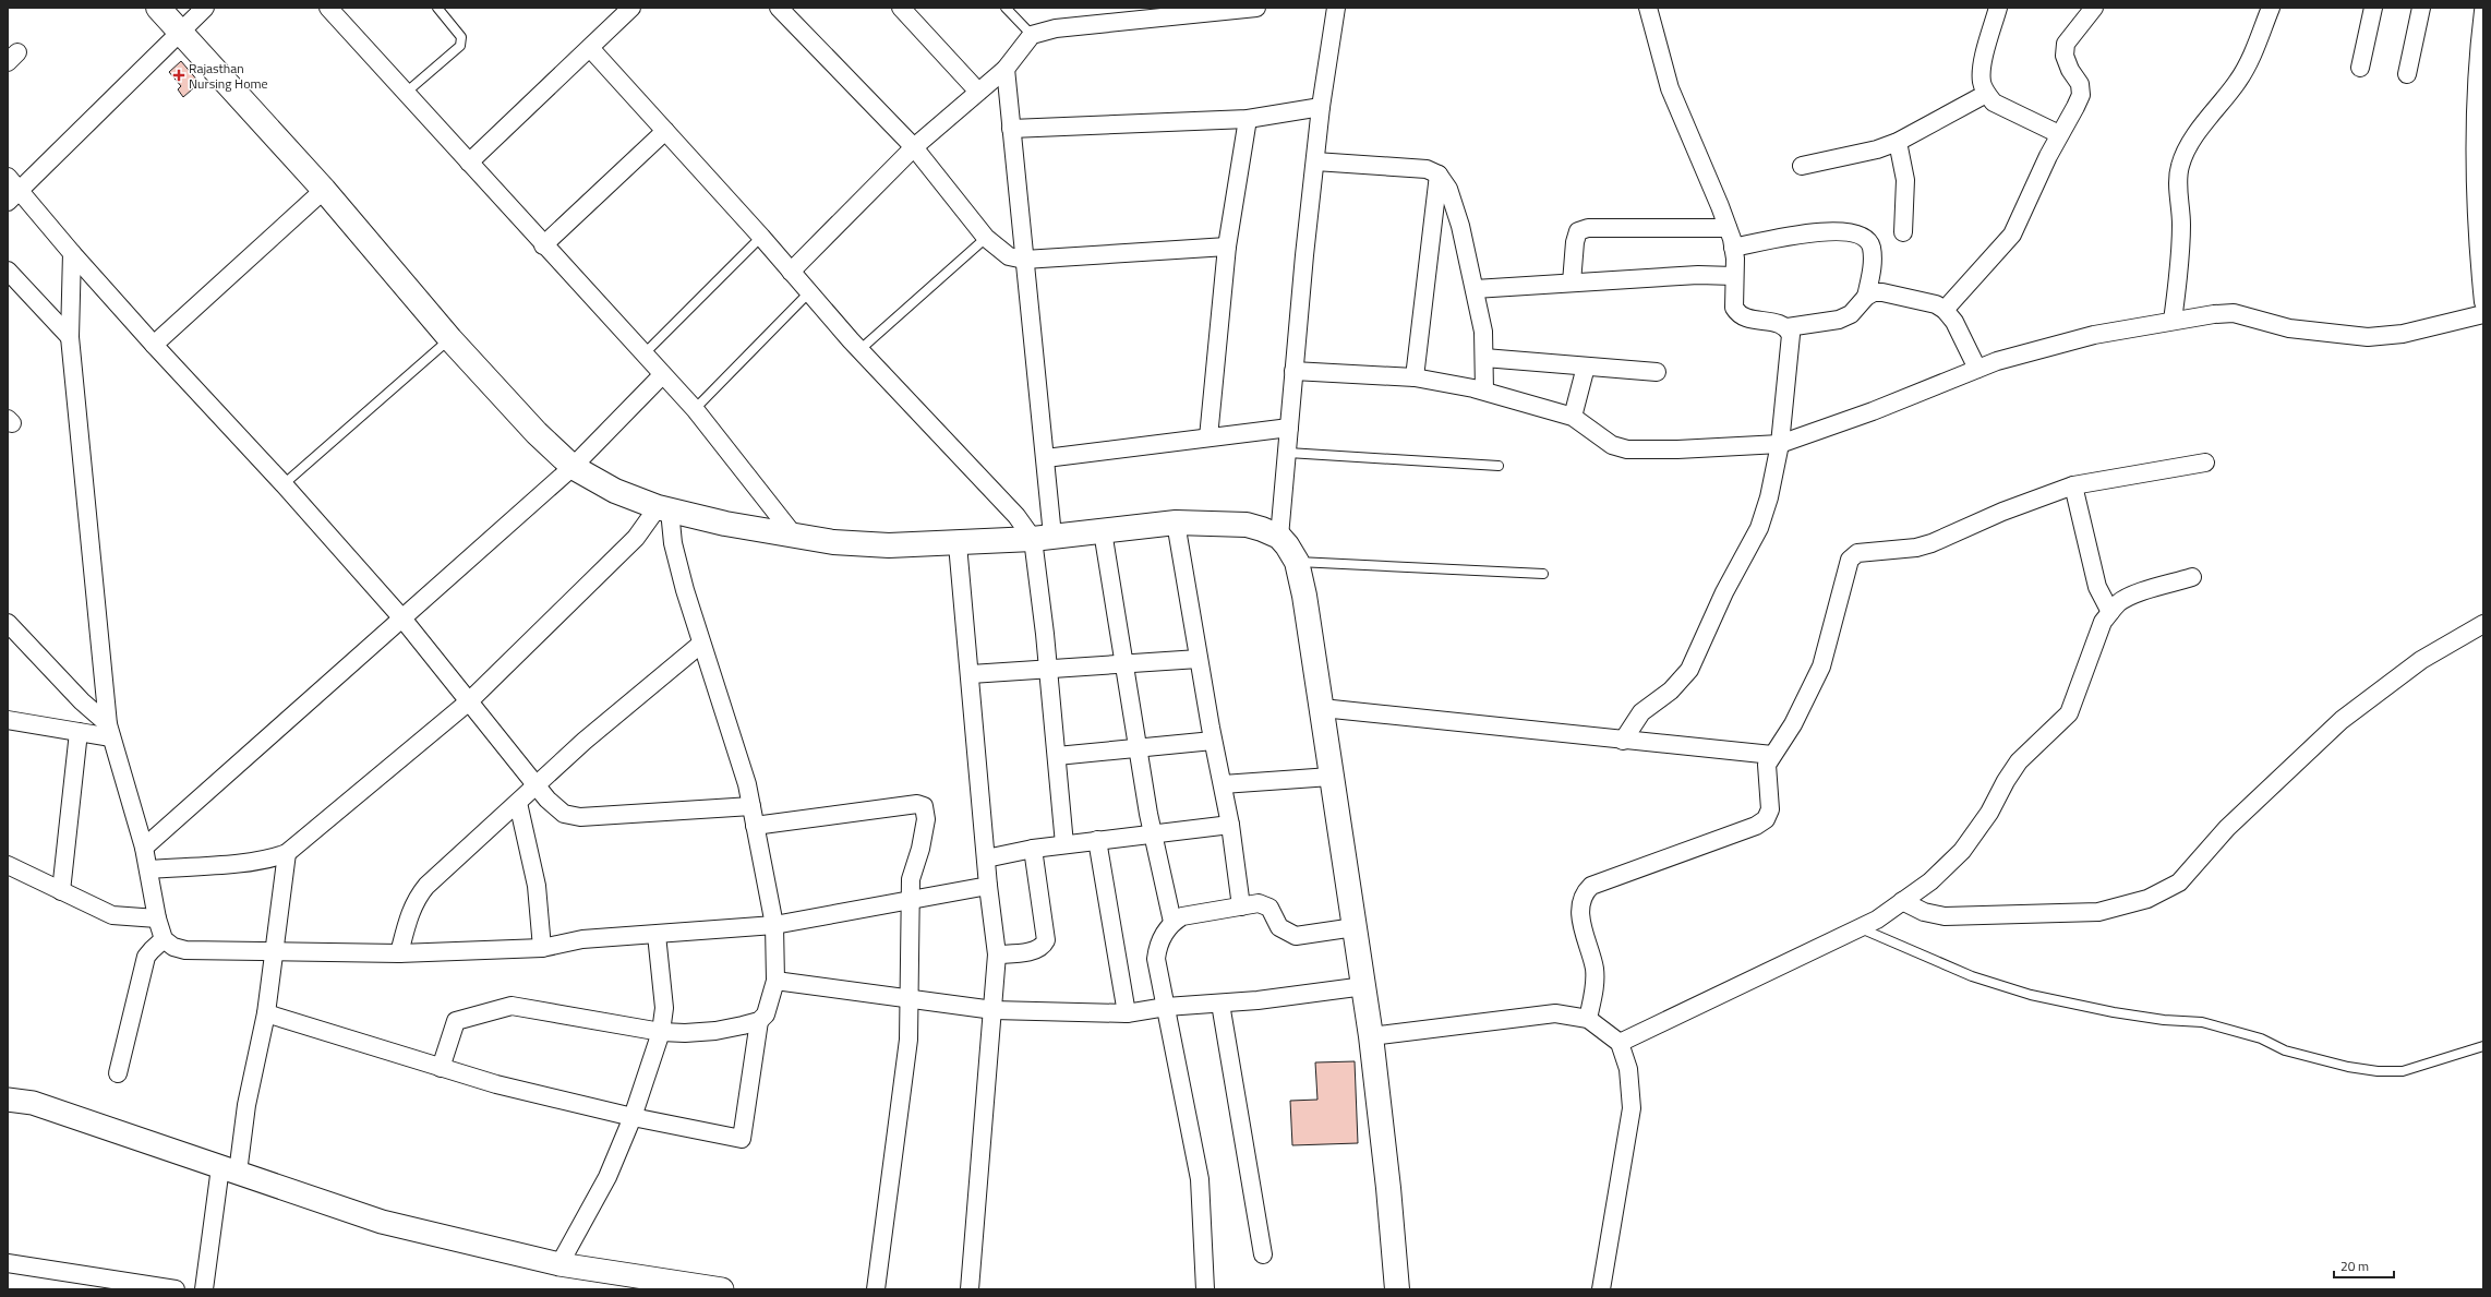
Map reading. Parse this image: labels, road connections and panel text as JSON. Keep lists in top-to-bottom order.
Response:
{
  "places": {
    "health": ["Rajasthan Nursing Home"]
  },
  "scale_bar": "20 m"
}
